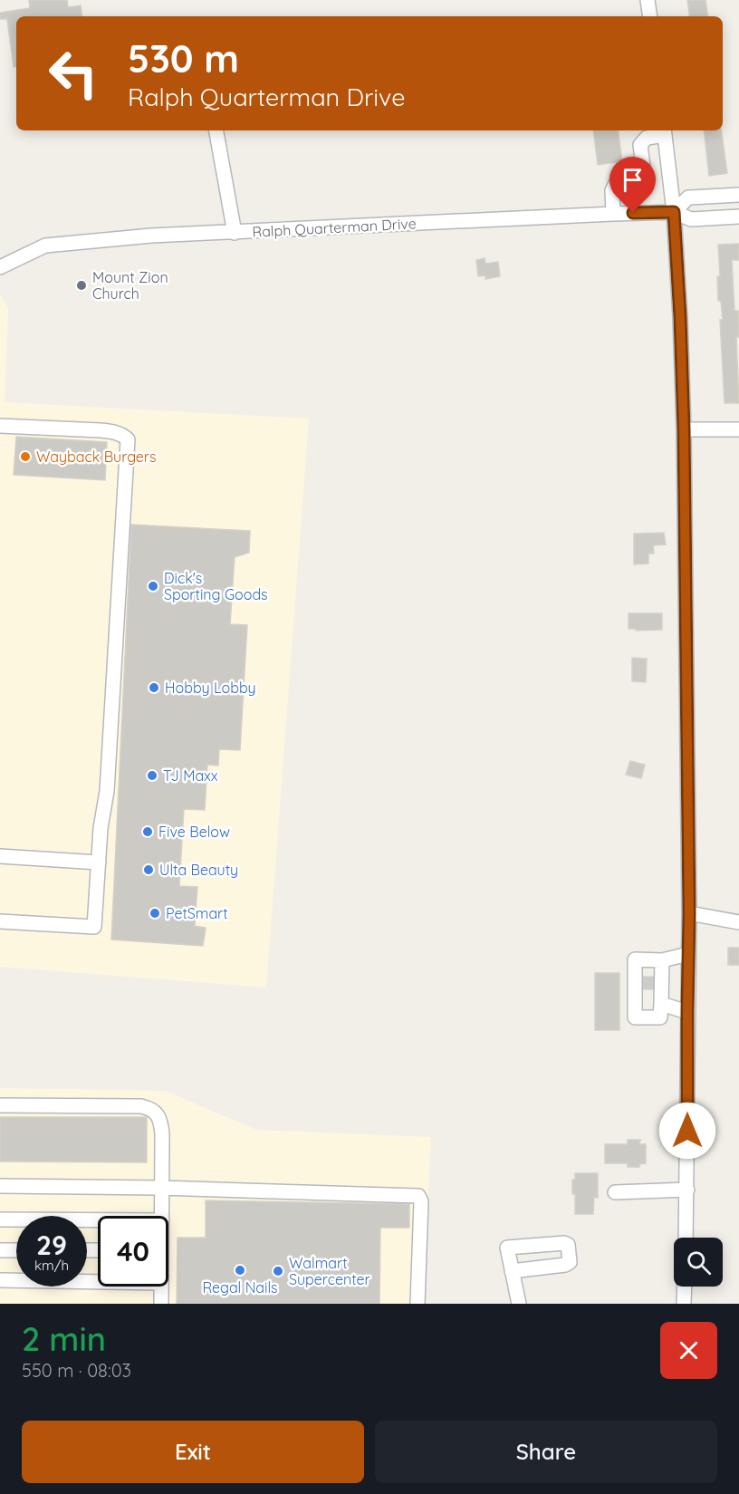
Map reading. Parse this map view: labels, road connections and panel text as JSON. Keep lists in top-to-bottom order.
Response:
{
  "streets": {
    "street": ["Ralph Quarterman Drive"]
  },
  "places": [
    "Mount Zion Church",
    "Wayback Burgers",
    "Dick's Sporting Goods",
    "Hobby Lobby",
    "TJ Maxx",
    "Five Below",
    "Ulta Beauty",
    "PetSmart",
    "Regal Nails",
    "Walmart Supercenter"
  ],
  "page": {
    "turn": ["530 m", "Ralph Quarterman Drive"],
    "speed": "29 km/h",
    "limit": "40",
    "heading": ["2 min", "550 m · 08:03"],
    "buttons": ["Exit", "Share"]
  }
}
